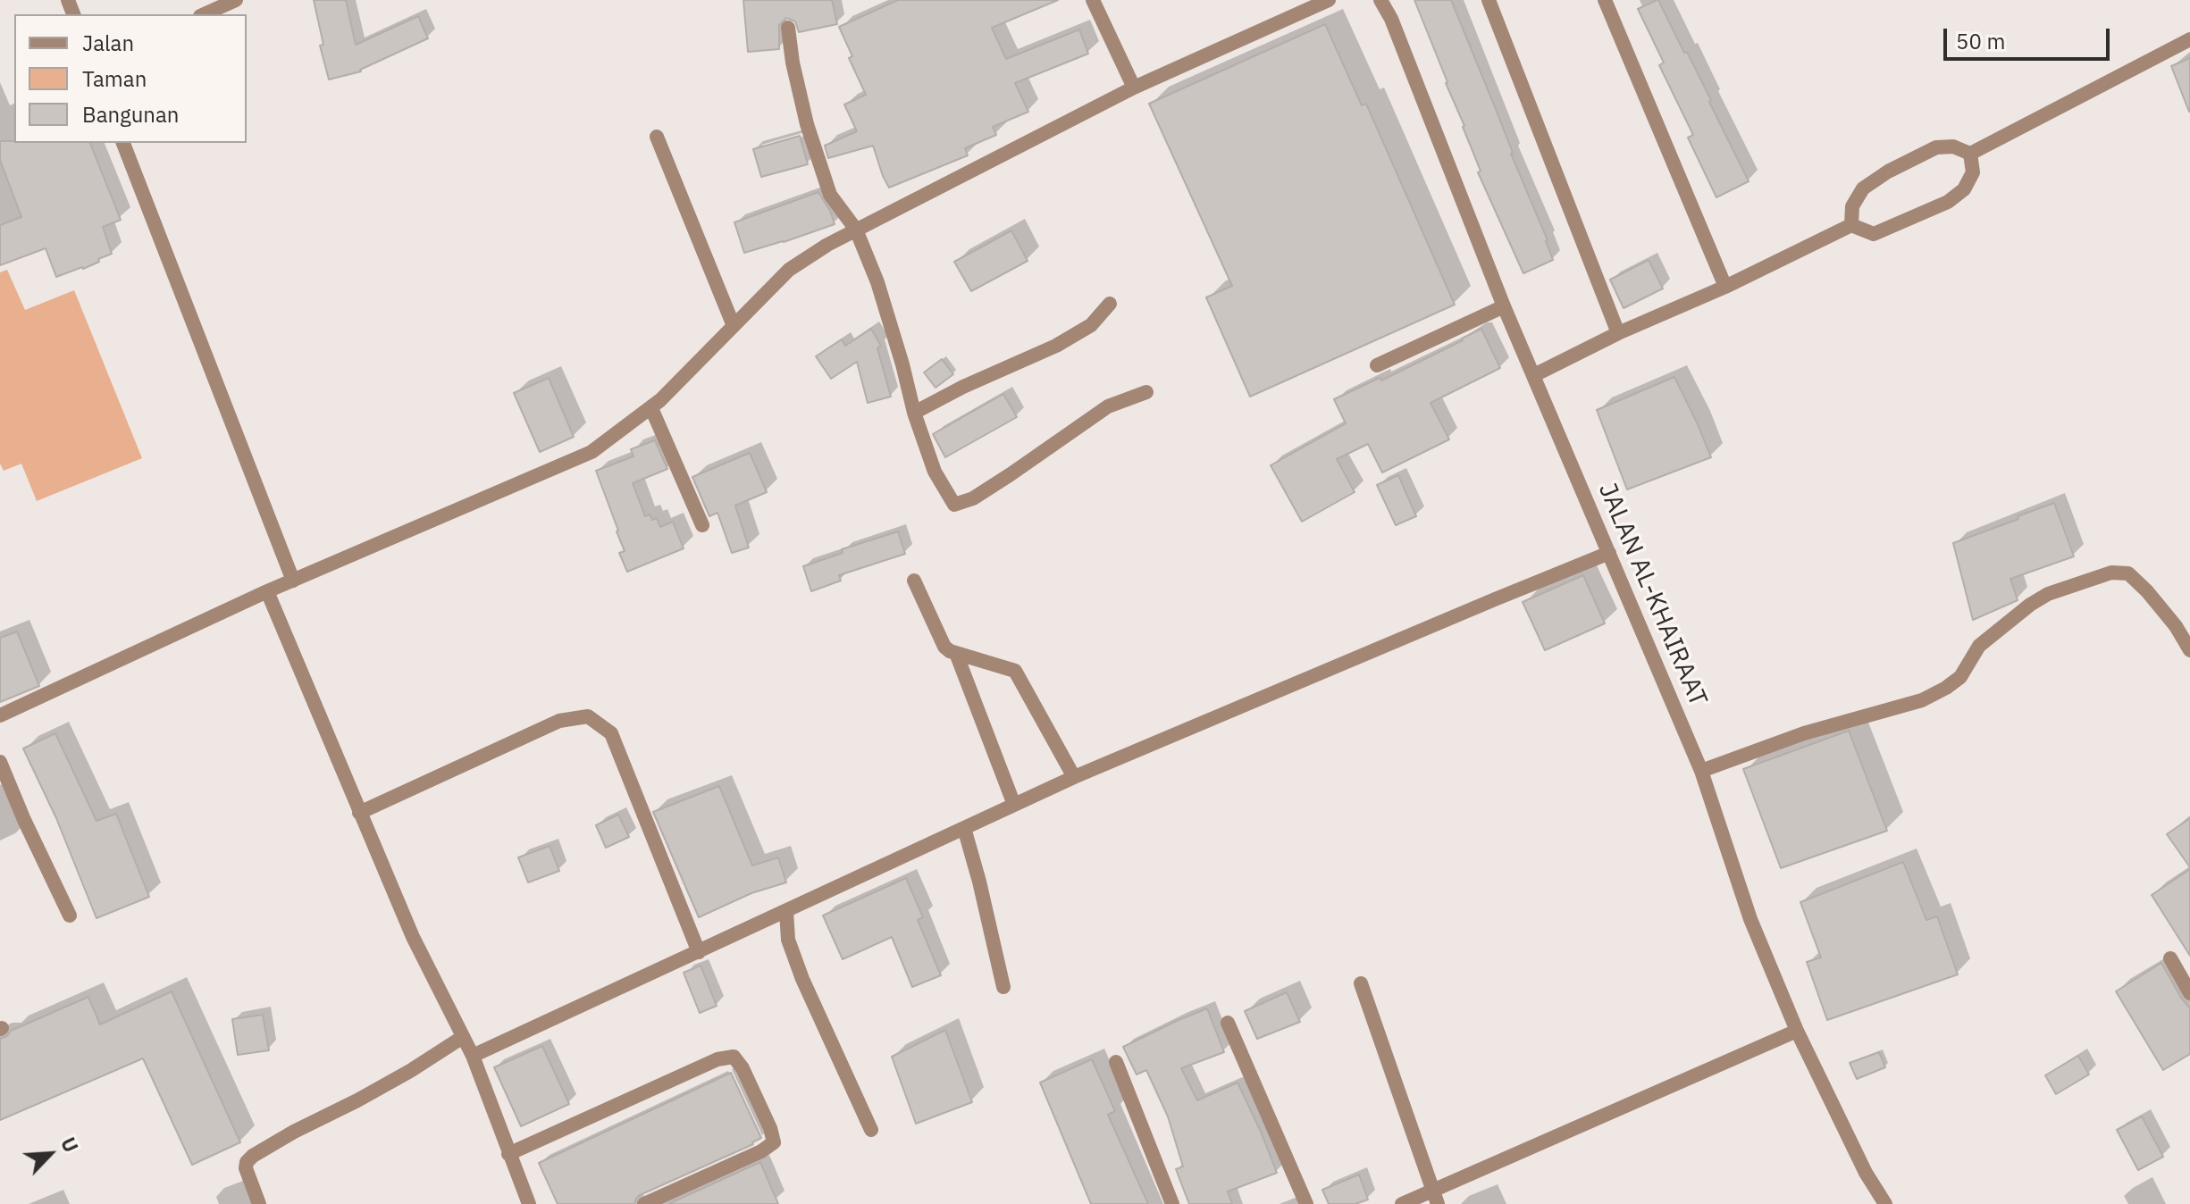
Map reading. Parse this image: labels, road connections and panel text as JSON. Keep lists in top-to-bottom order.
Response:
{
  "streets": {
    "street": ["JALAN AL-KHAIRAAT"]
  },
  "legend": ["Jalan", "Taman", "Bangunan"],
  "scale_bar": "50 m",
  "north": "top right"
}
